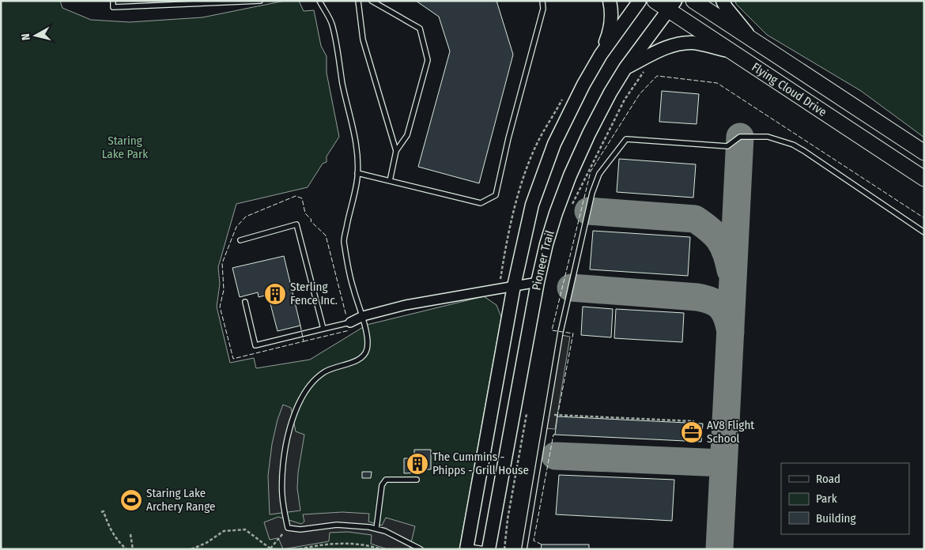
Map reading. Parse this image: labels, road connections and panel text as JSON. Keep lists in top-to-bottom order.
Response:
{
  "streets": {
    "main road": ["Flying Cloud Drive", "Pioneer Trail"]
  },
  "crossings": [
    ["Flying Cloud Drive", "Pioneer Trail"]
  ],
  "parks": ["Staring Lake Park"],
  "places": {
    "building": ["Sterling Fence Inc.", "The Cummins - Phipps - Grill House"],
    "office": ["AV8 Flight School"],
    "sports": ["Staring Lake Archery Range"]
  },
  "legend": ["Road", "Park", "Building"],
  "north": "left"
}
